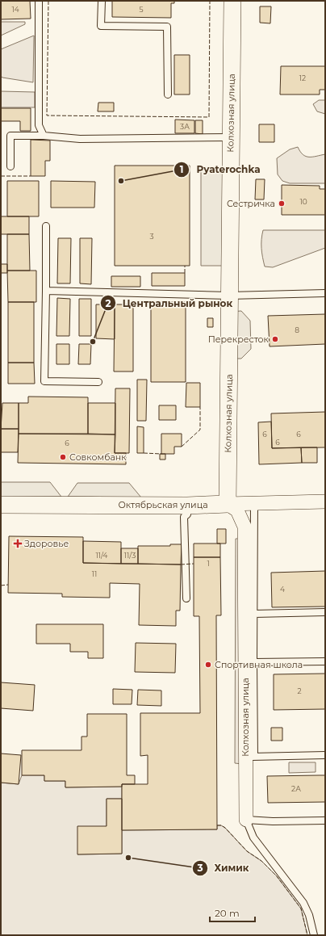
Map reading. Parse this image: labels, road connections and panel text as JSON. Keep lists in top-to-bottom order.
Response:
{
  "streets": {
    "street": ["Колхозная улица", "Октябрьская улица"]
  },
  "crossings": [
    ["Колхозная улица", "Октябрьская улица"]
  ],
  "places": {
    "other": [
      "Pyaterochka",
      "Сестричка",
      "Перекресток",
      "Центральный рынок",
      "Совкомбанк",
      "Спортивная школа",
      "Химик"
    ],
    "health": ["Здоровье"]
  },
  "house_numbers": [
    "14",
    "5",
    "12",
    "3А",
    "10",
    "3",
    "8",
    "6",
    "6",
    "6",
    "6",
    "11/4",
    "11/3",
    "1",
    "11",
    "4",
    "2",
    "2А"
  ],
  "scale_bar": "20 m"
}
